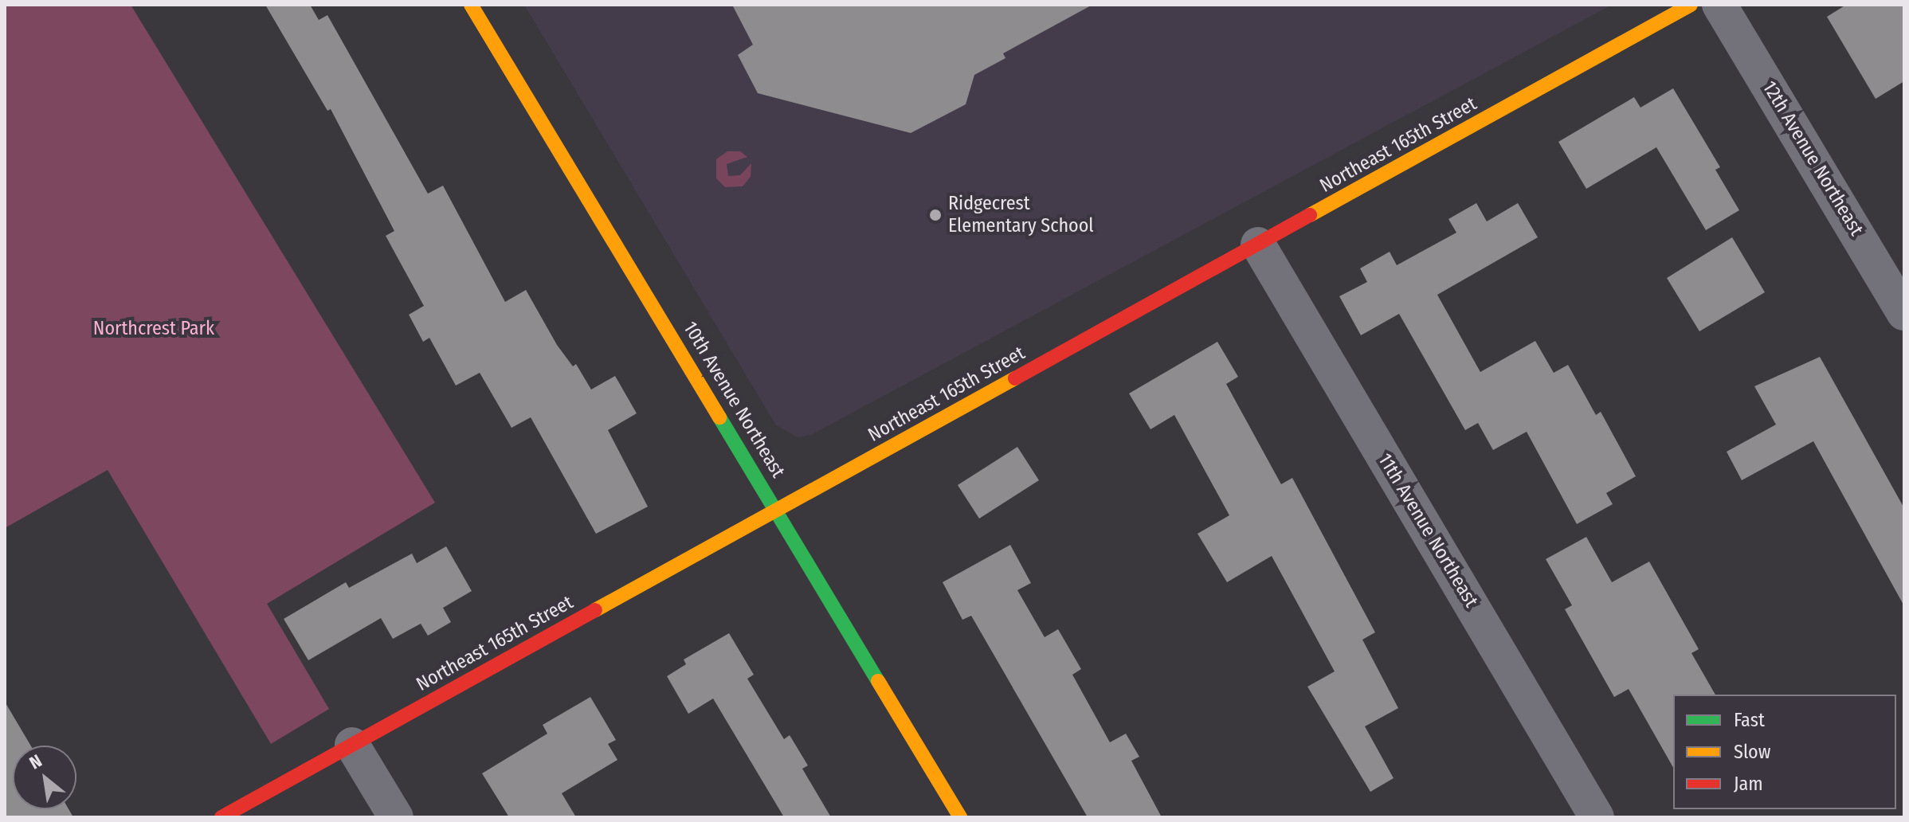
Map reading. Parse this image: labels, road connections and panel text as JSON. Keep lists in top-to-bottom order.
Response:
{
  "streets": {
    "street": [
      "Northeast 165th Street",
      "12th Avenue Northeast",
      "10th Avenue Northeast",
      "11th Avenue Northeast"
    ]
  },
  "crossings": [
    ["Northeast 165th Street", "10th Avenue Northeast"],
    ["Northeast 165th Street", "11th Avenue Northeast"]
  ],
  "parks": ["Northcrest Park"],
  "places": ["Ridgecrest Elementary School"],
  "legend": ["Fast", "Slow", "Jam"],
  "north": "top left"
}
